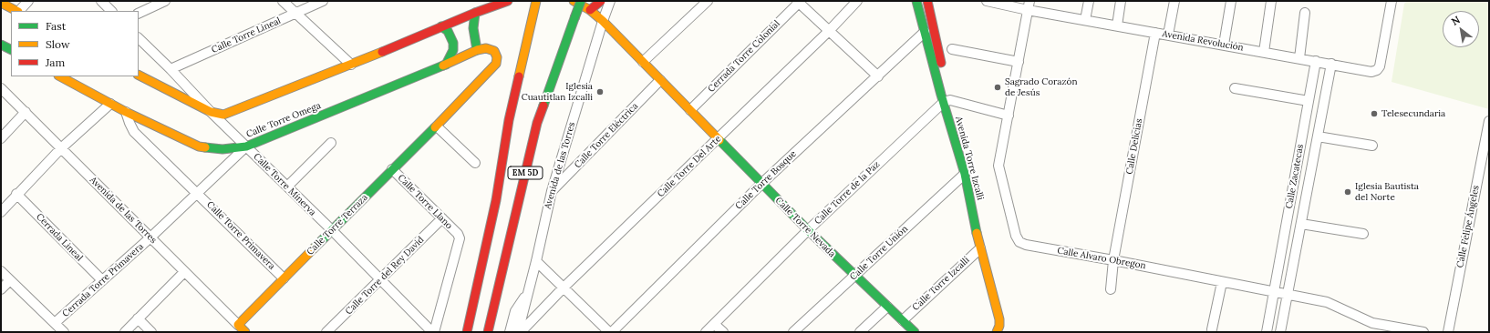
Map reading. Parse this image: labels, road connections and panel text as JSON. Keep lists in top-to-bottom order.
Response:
{
  "streets": {
    "main road": [
      "Calle Torre Omega",
      "Avenida Torre Izcalli",
      "Avenida de las Torres",
      "EM 5D",
      "Calle Torre Terraza",
      "Calle Torre Nevada"
    ],
    "street": [
      "Calle Torre Lineal",
      "Avenida Revolución",
      "Cerrada Torre Colonial",
      "Calle Torre Eléctrica",
      "Calle Delicias",
      "Calle Torre Del Arte",
      "Calle Zacatecas",
      "Calle Torre Bosque",
      "Calle Torre Minerva",
      "Calle Torre de la Paz",
      "Calle Torre Llano",
      "Calle Felipe Ángeles",
      "Calle Torre Primavera",
      "Cerrada Lineal",
      "Calle Torre Unión",
      "Calle Alvaro Obregon",
      "Calle Torre del Rey David",
      "Cerrada Torre Primavera",
      "Calle Torre Izcalli"
    ]
  },
  "crossings": [
    ["Calle Torre Lineal", "Calle Torre Minerva"],
    ["Avenida Revolución", "Calle Delicias"],
    ["Avenida Revolución", "Calle Zacatecas"],
    ["Avenida Revolución", "Calle Alvaro Obregon"],
    ["Cerrada Torre Colonial", "Calle Torre Nevada"],
    ["Calle Torre Omega", "Calle Torre Minerva"],
    ["Calle Torre Omega", "Calle Torre Terraza"],
    ["Calle Torre Omega", "Calle Torre Primavera"],
    ["Calle Torre Eléctrica", "Avenida de las Torres"],
    ["Calle Torre Eléctrica", "Calle Torre Nevada"],
    ["Calle Delicias", "Calle Alvaro Obregon"],
    ["Avenida Torre Izcalli", "Calle Torre Bosque"],
    ["Avenida Torre Izcalli", "Calle Torre de la Paz"],
    ["Avenida Torre Izcalli", "Calle Torre Unión"],
    ["Avenida Torre Izcalli", "Calle Torre Izcalli"],
    ["Avenida de las Torres", "Calle Torre Terraza"],
    ["Avenida de las Torres", "Calle Torre Nevada"],
    ["Avenida de las Torres", "Cerrada Torre Primavera"],
    ["Calle Torre Del Arte", "Calle Torre Nevada"],
    ["Calle Zacatecas", "Calle Alvaro Obregon"],
    ["Calle Torre Bosque", "Calle Torre Nevada"],
    ["Calle Torre Minerva", "Calle Torre Llano"],
    ["Calle Torre Minerva", "Calle Torre Terraza"],
    ["Calle Torre Minerva", "Calle Torre del Rey David"],
    ["Calle Torre de la Paz", "Calle Torre Nevada"],
    ["Calle Torre Llano", "Calle Torre Terraza"],
    ["Calle Torre Llano", "Calle Torre del Rey David"],
    ["Calle Torre Terraza", "Calle Torre Primavera"],
    ["Calle Torre Nevada", "Calle Torre Unión"],
    ["Calle Torre Nevada", "Calle Torre Izcalli"],
    ["Cerrada Lineal", "Cerrada Torre Primavera"]
  ],
  "places": [
    "Sagrado Corazón de Jesús",
    "Iglesia Cuautitlan Izcalli",
    "Telesecundaria",
    "Iglesia Bautista del Norte"
  ],
  "legend": ["Fast", "Slow", "Jam"],
  "north": "top left"
}
